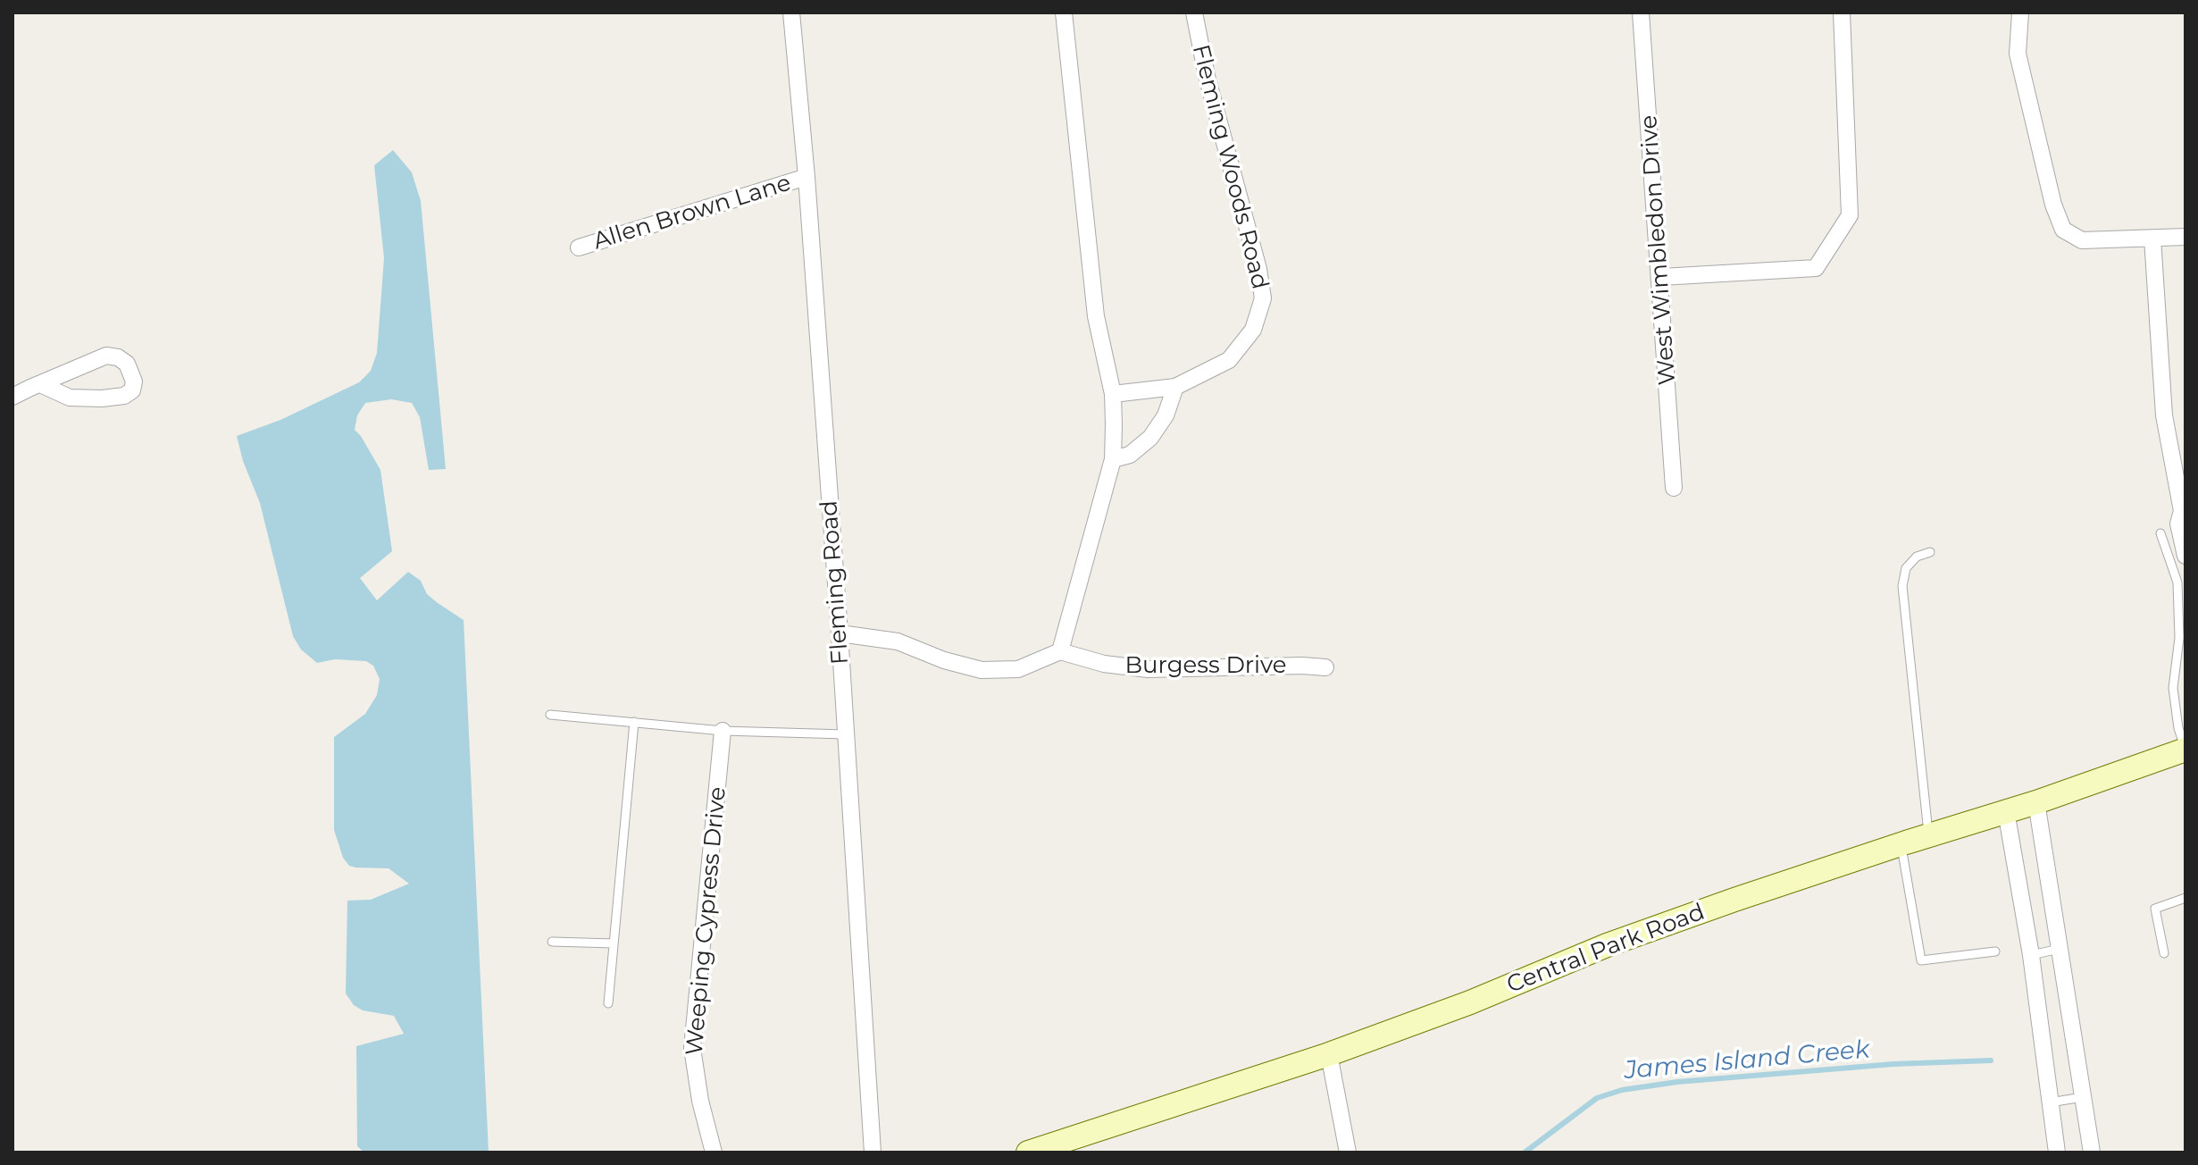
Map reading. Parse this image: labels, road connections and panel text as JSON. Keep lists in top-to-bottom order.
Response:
{
  "streets": {
    "street": [
      "Fleming Woods Road",
      "Allen Brown Lane",
      "West Wimbledon Drive",
      "Fleming Road",
      "Burgess Drive",
      "Weeping Cypress Drive",
      "Central Park Road"
    ]
  },
  "crossings": [
    ["Allen Brown Lane", "Fleming Road"]
  ],
  "water": ["James Island Creek"]
}
